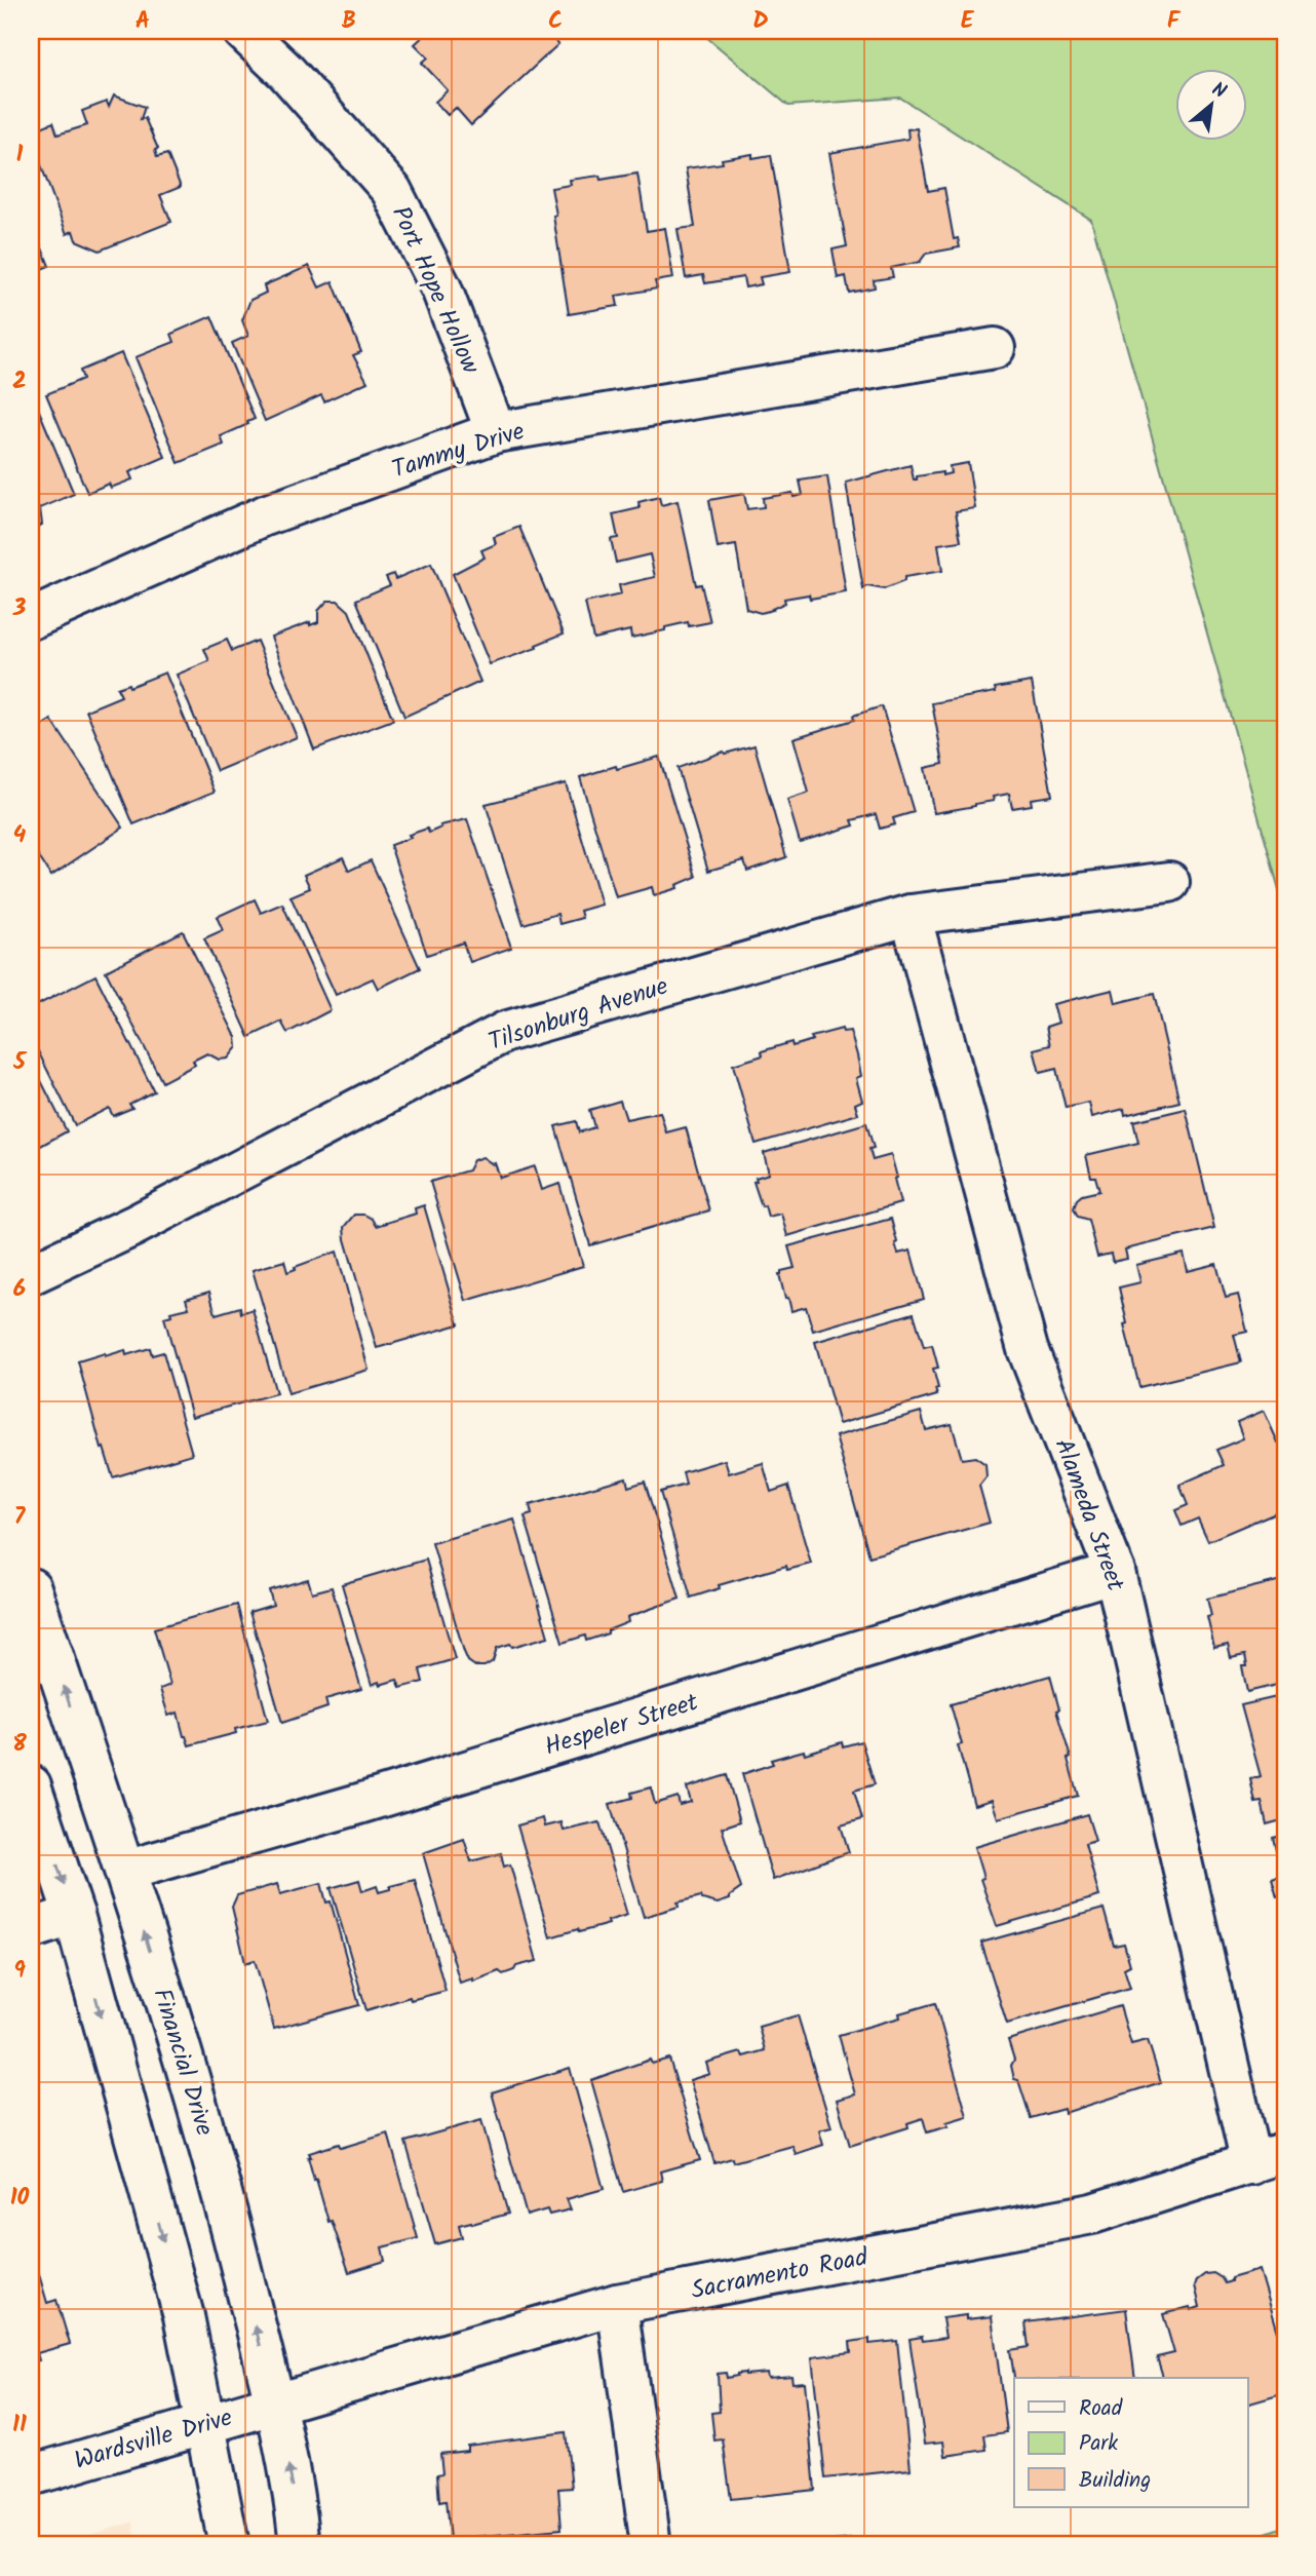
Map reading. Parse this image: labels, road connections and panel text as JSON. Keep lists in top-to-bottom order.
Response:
{
  "streets": {
    "street": [
      "Port Hope Hollow",
      "Tammy Drive",
      "Tilsonburg Avenue",
      "Alameda Street",
      "Hespeler Street",
      "Financial Drive",
      "Sacramento Road",
      "Wardsville Drive"
    ]
  },
  "crossings": [
    ["Port Hope Hollow", "Tammy Drive"],
    ["Tilsonburg Avenue", "Alameda Street"],
    ["Alameda Street", "Hespeler Street"],
    ["Alameda Street", "Sacramento Road"],
    ["Hespeler Street", "Financial Drive"],
    ["Financial Drive", "Sacramento Road"],
    ["Financial Drive", "Wardsville Drive"],
    ["Sacramento Road", "Wardsville Drive"]
  ],
  "legend": ["Road", "Park", "Building"],
  "north": "top right",
  "grid": {
    "columns": [
      "A",
      "B",
      "C",
      "D",
      "E",
      "F"
    ],
    "rows": [
      "1",
      "2",
      "3",
      "4",
      "5",
      "6",
      "7",
      "8",
      "9",
      "10",
      "11"
    ]
  }
}
